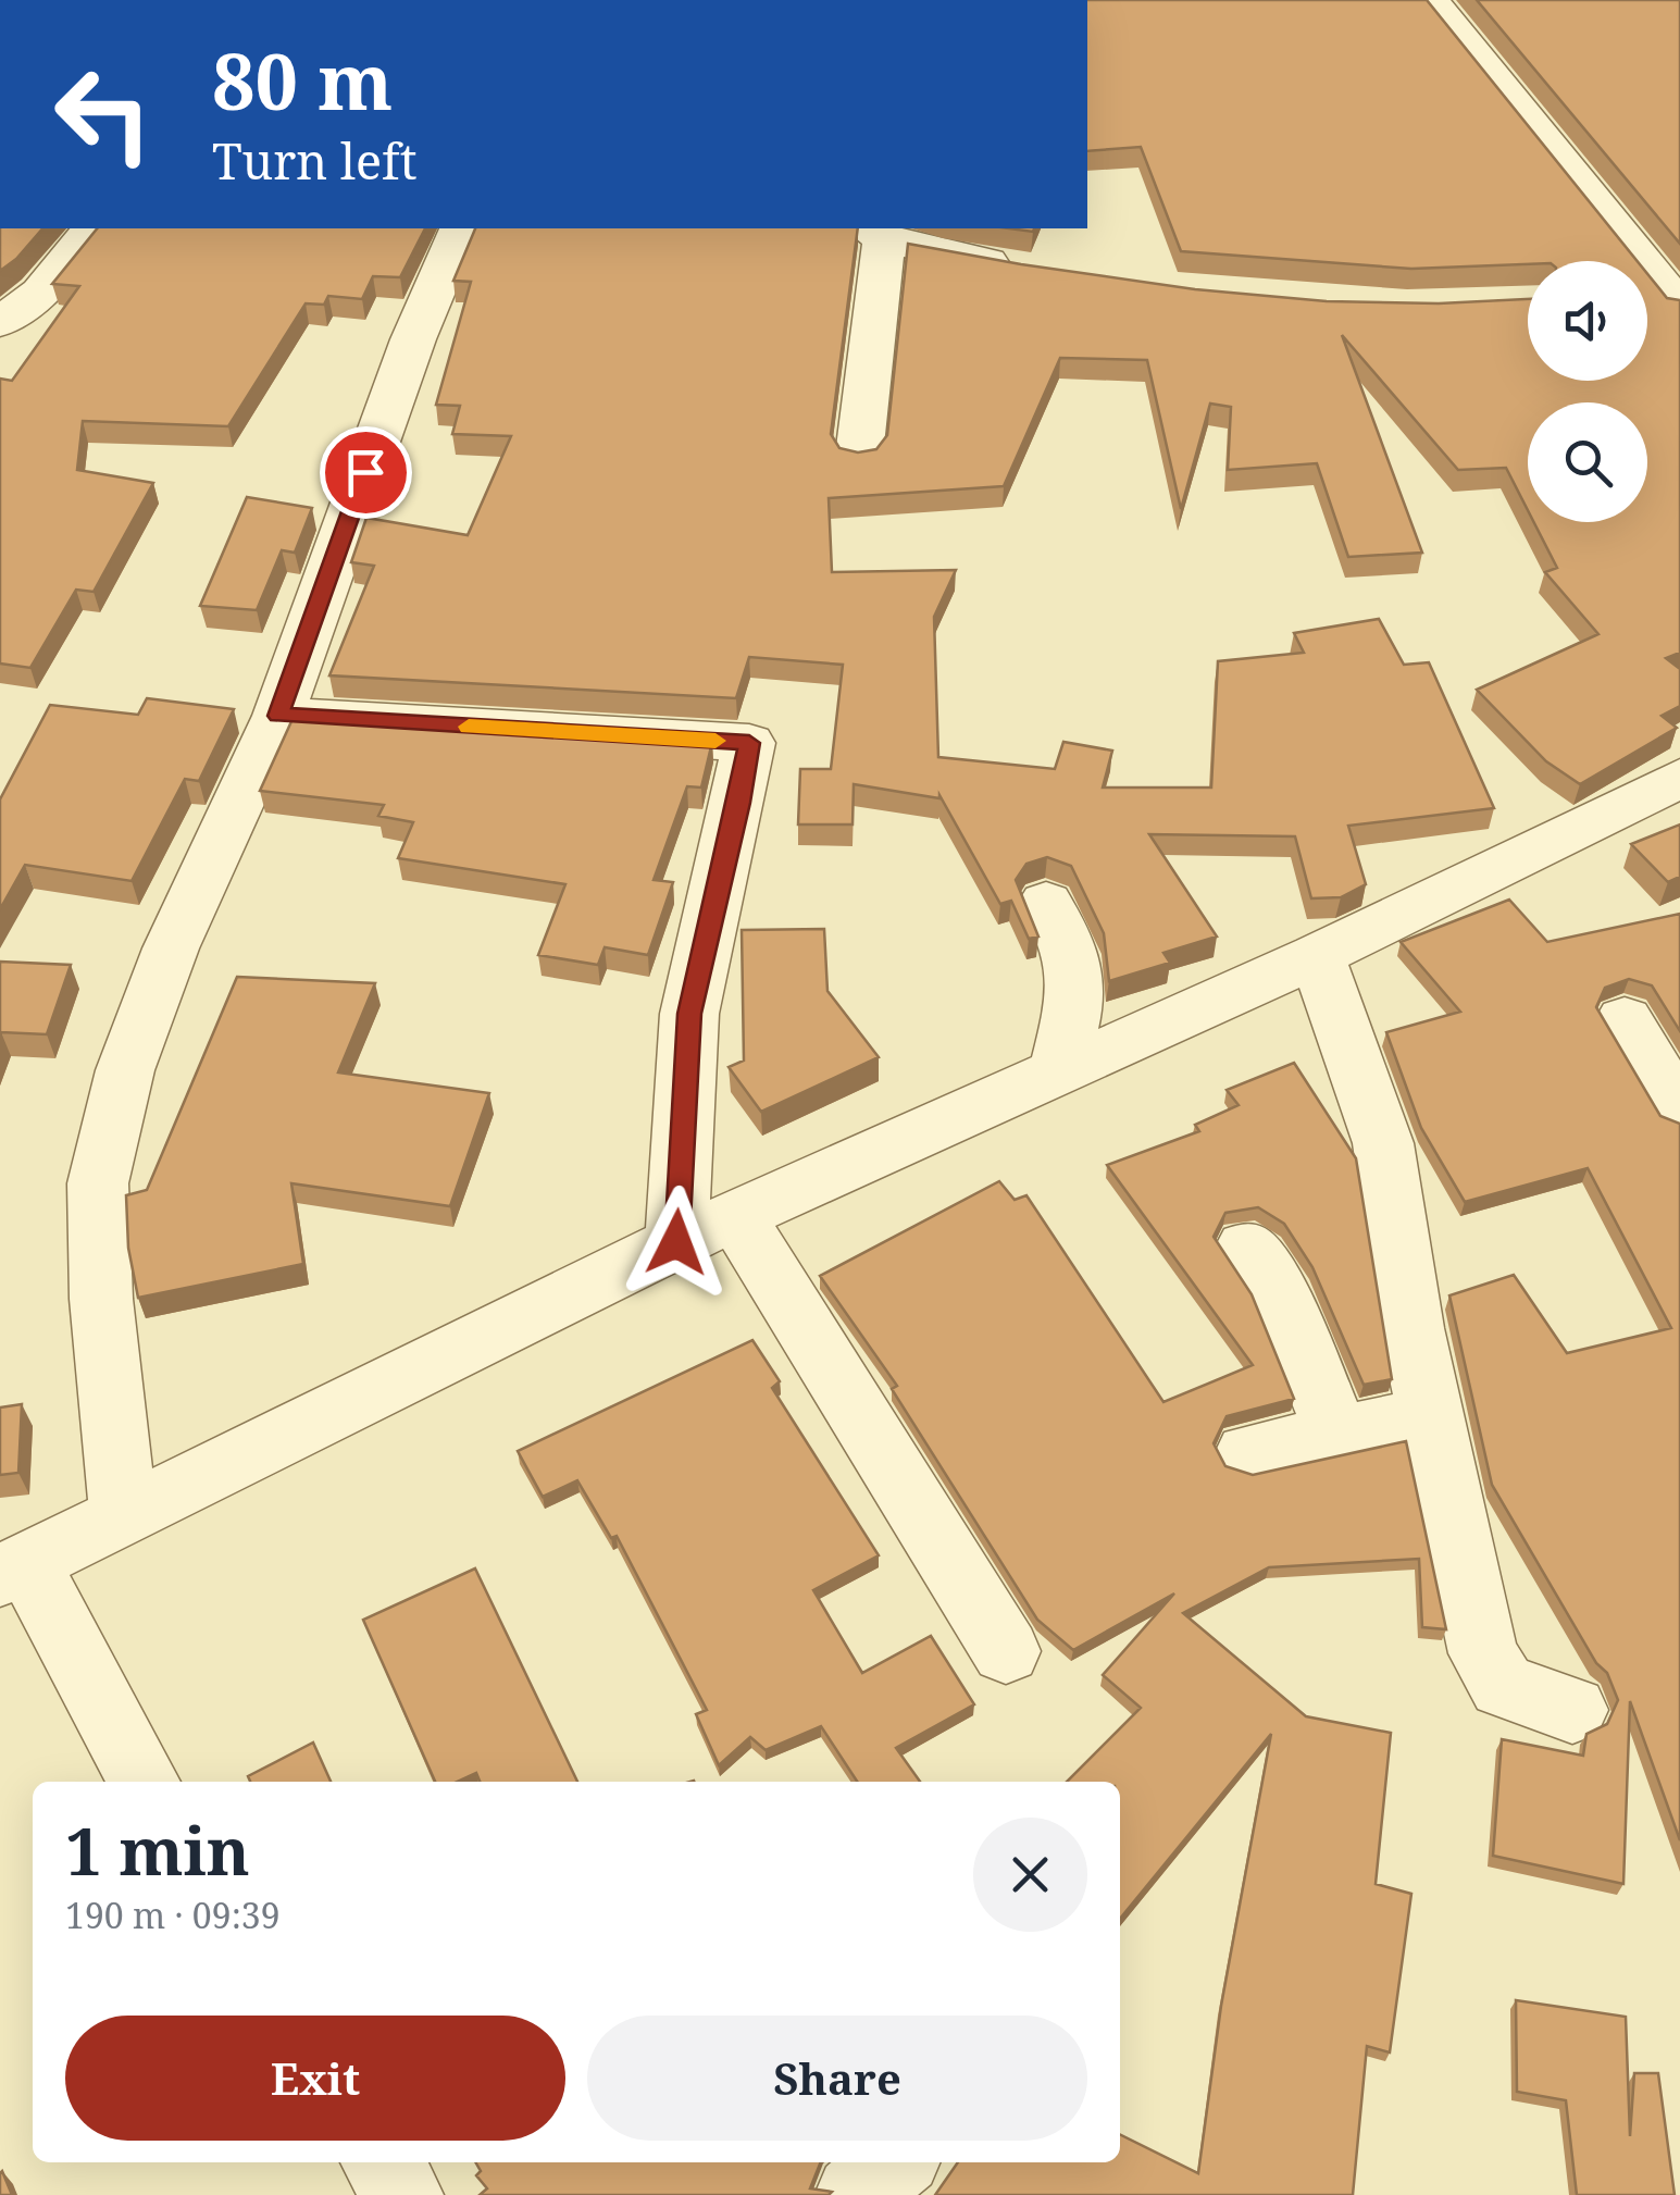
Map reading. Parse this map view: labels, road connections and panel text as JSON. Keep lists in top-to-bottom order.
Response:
{
  "page": {
    "turn": ["80 m", "Turn left"],
    "heading": ["1 min", "190 m · 09:39"],
    "buttons": ["Exit", "Share"]
  }
}
